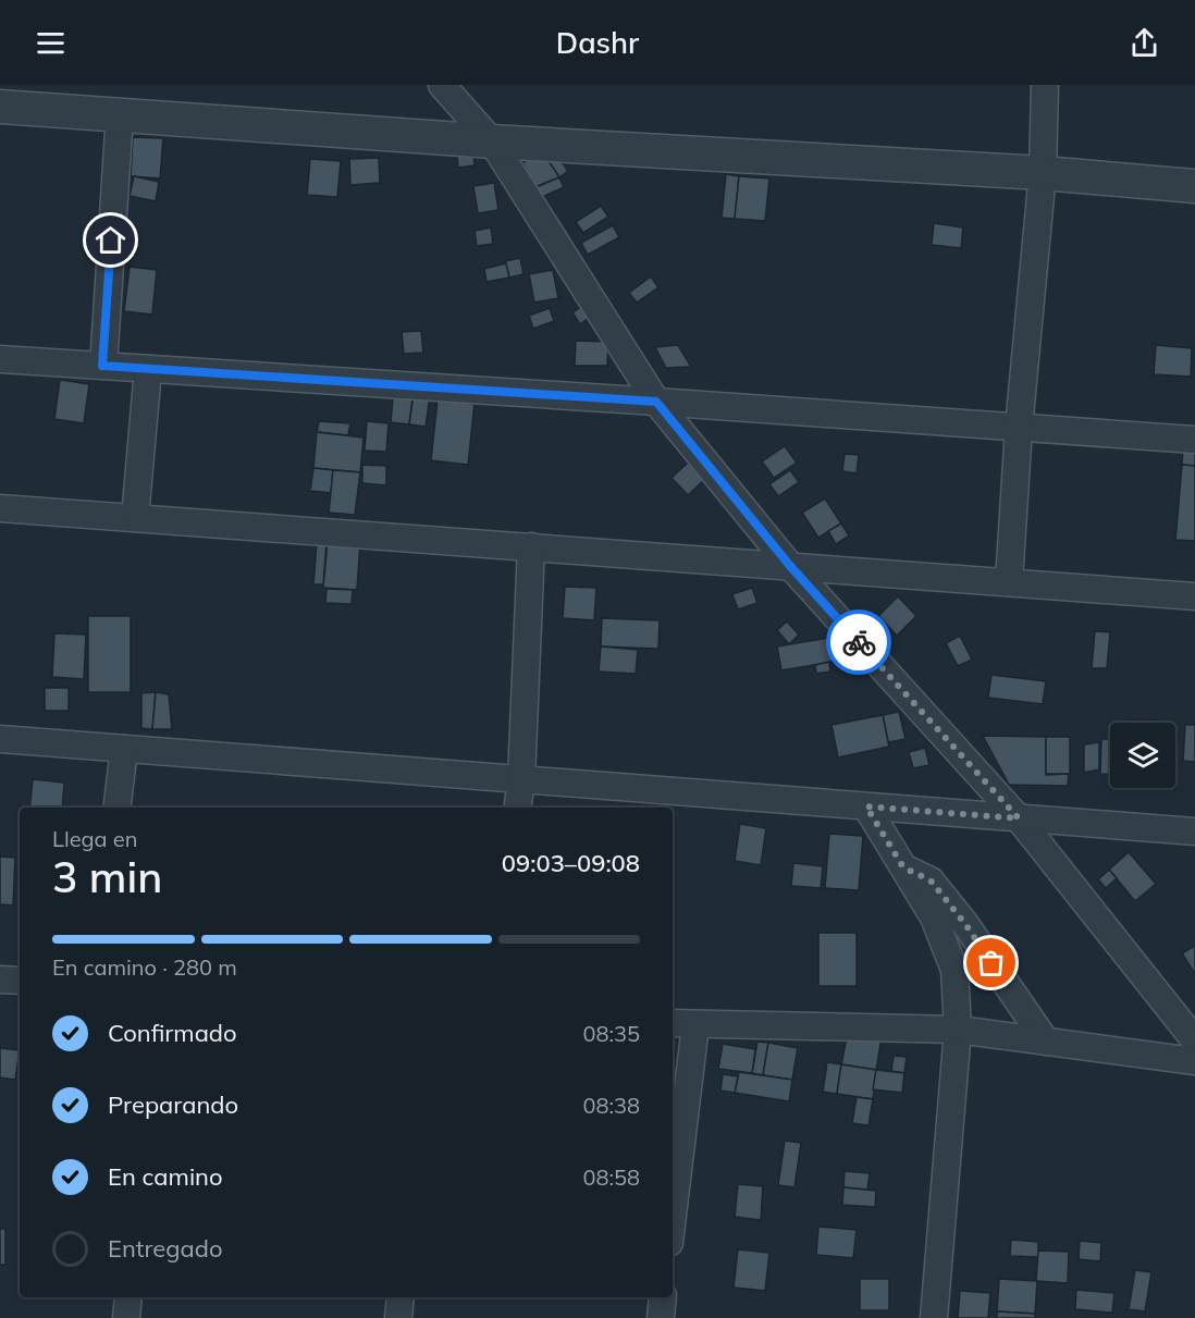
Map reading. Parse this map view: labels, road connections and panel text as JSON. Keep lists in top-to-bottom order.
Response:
{
  "page": {
    "header": "Dashr",
    "heading": ["3 min", "Llega en", "09:03–09:08"],
    "bar": "En camino · 280 m",
    "list": [
      ["Confirmado", "08:35"],
      ["Preparando", "08:38"],
      ["En camino", "08:58"],
      "Entregado"
    ]
  }
}
